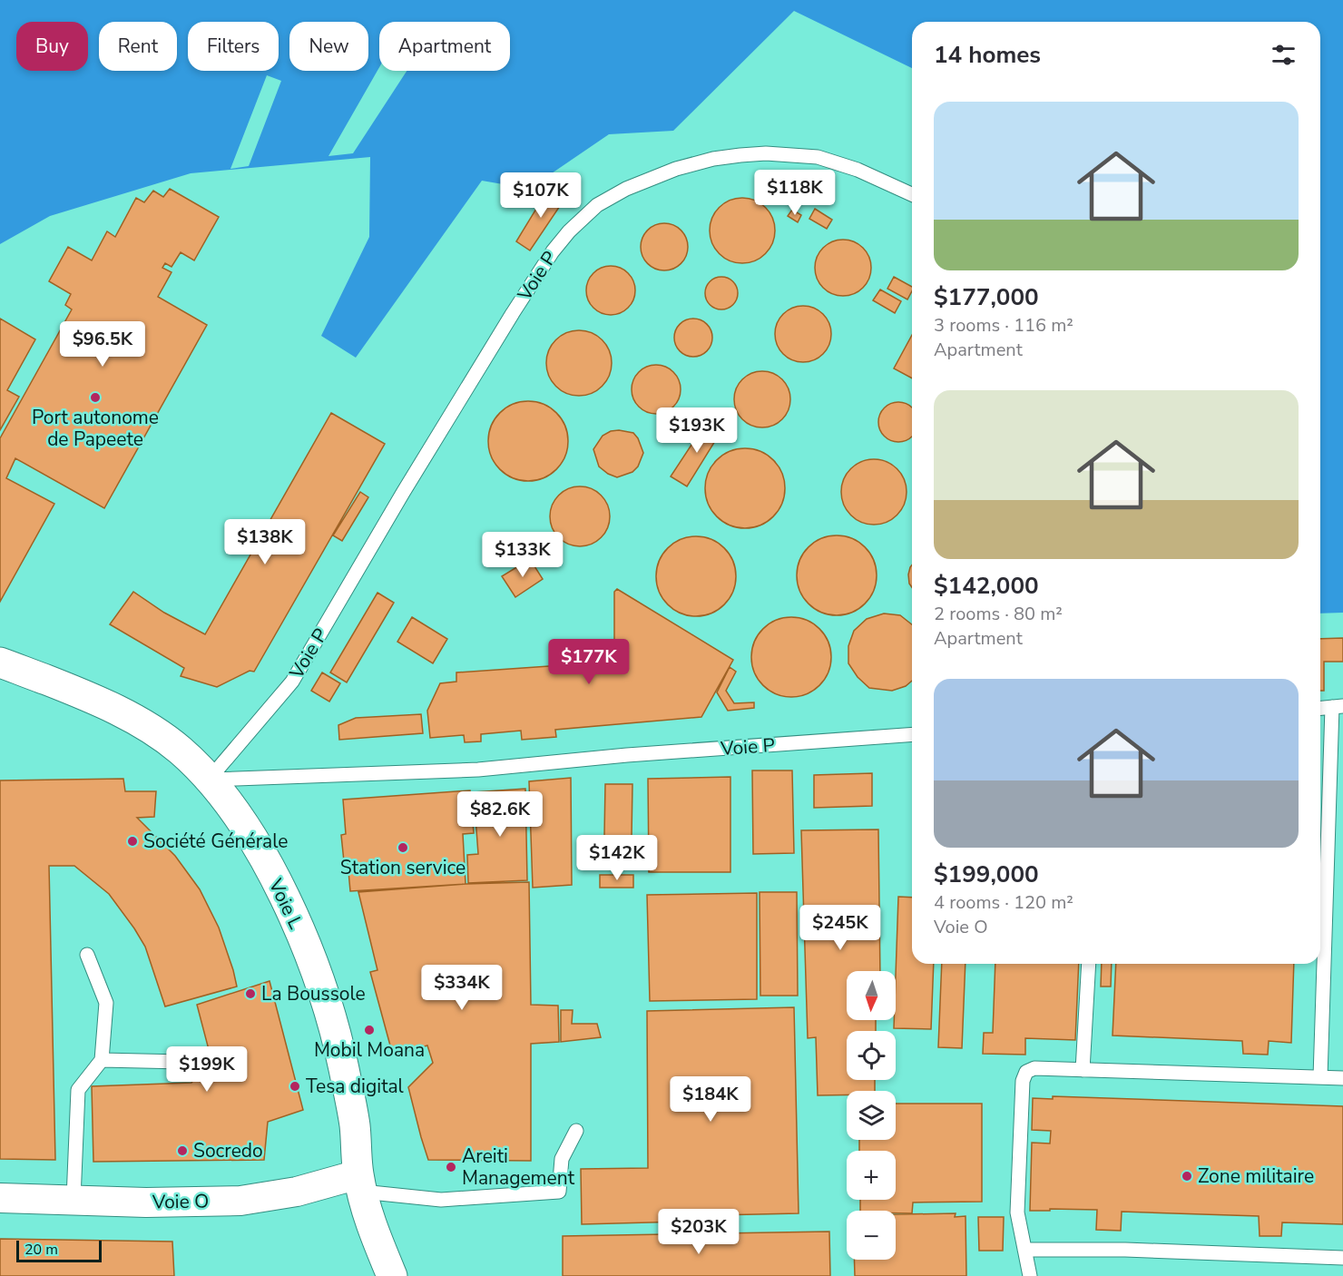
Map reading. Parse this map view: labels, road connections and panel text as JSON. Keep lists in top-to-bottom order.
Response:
{
  "streets": {
    "street": ["Voie L", "Voie O"],
    "lane": ["Voie P"]
  },
  "crossings": [
    ["Voie P", "Voie L"],
    ["Voie L", "Voie O"]
  ],
  "places": [
    "Port autonome de Papeete",
    "Société Générale",
    "Station service",
    "La Boussole",
    "Mobil Moana",
    "Tesa digital",
    "Socredo",
    "Areiti Management",
    "Zone militaire"
  ],
  "scale_bar": "20 m",
  "north": "bottom",
  "page": {
    "chip": [
      "Buy",
      "Rent",
      "Filters",
      "New",
      "Apartment"
    ],
    "heading": "14 homes",
    "list": [
      {
        "name": "$177,000",
        "note": "3 rooms · 116 m² · Apartment"
      },
      {
        "name": "$142,000",
        "note": "2 rooms · 80 m² · Apartment"
      },
      {
        "name": "$199,000",
        "note": "4 rooms · 120 m² · Voie O"
      }
    ],
    "price": [
      "$118K",
      "$107K",
      "$96.5K",
      "$193K",
      "$138K",
      "$133K",
      "$177K",
      "$82.6K",
      "$142K",
      "$245K",
      "$334K",
      "$199K",
      "$184K",
      "$203K"
    ],
    "map_buttons": ["+", "−"],
    "scale": "20 m"
  }
}
